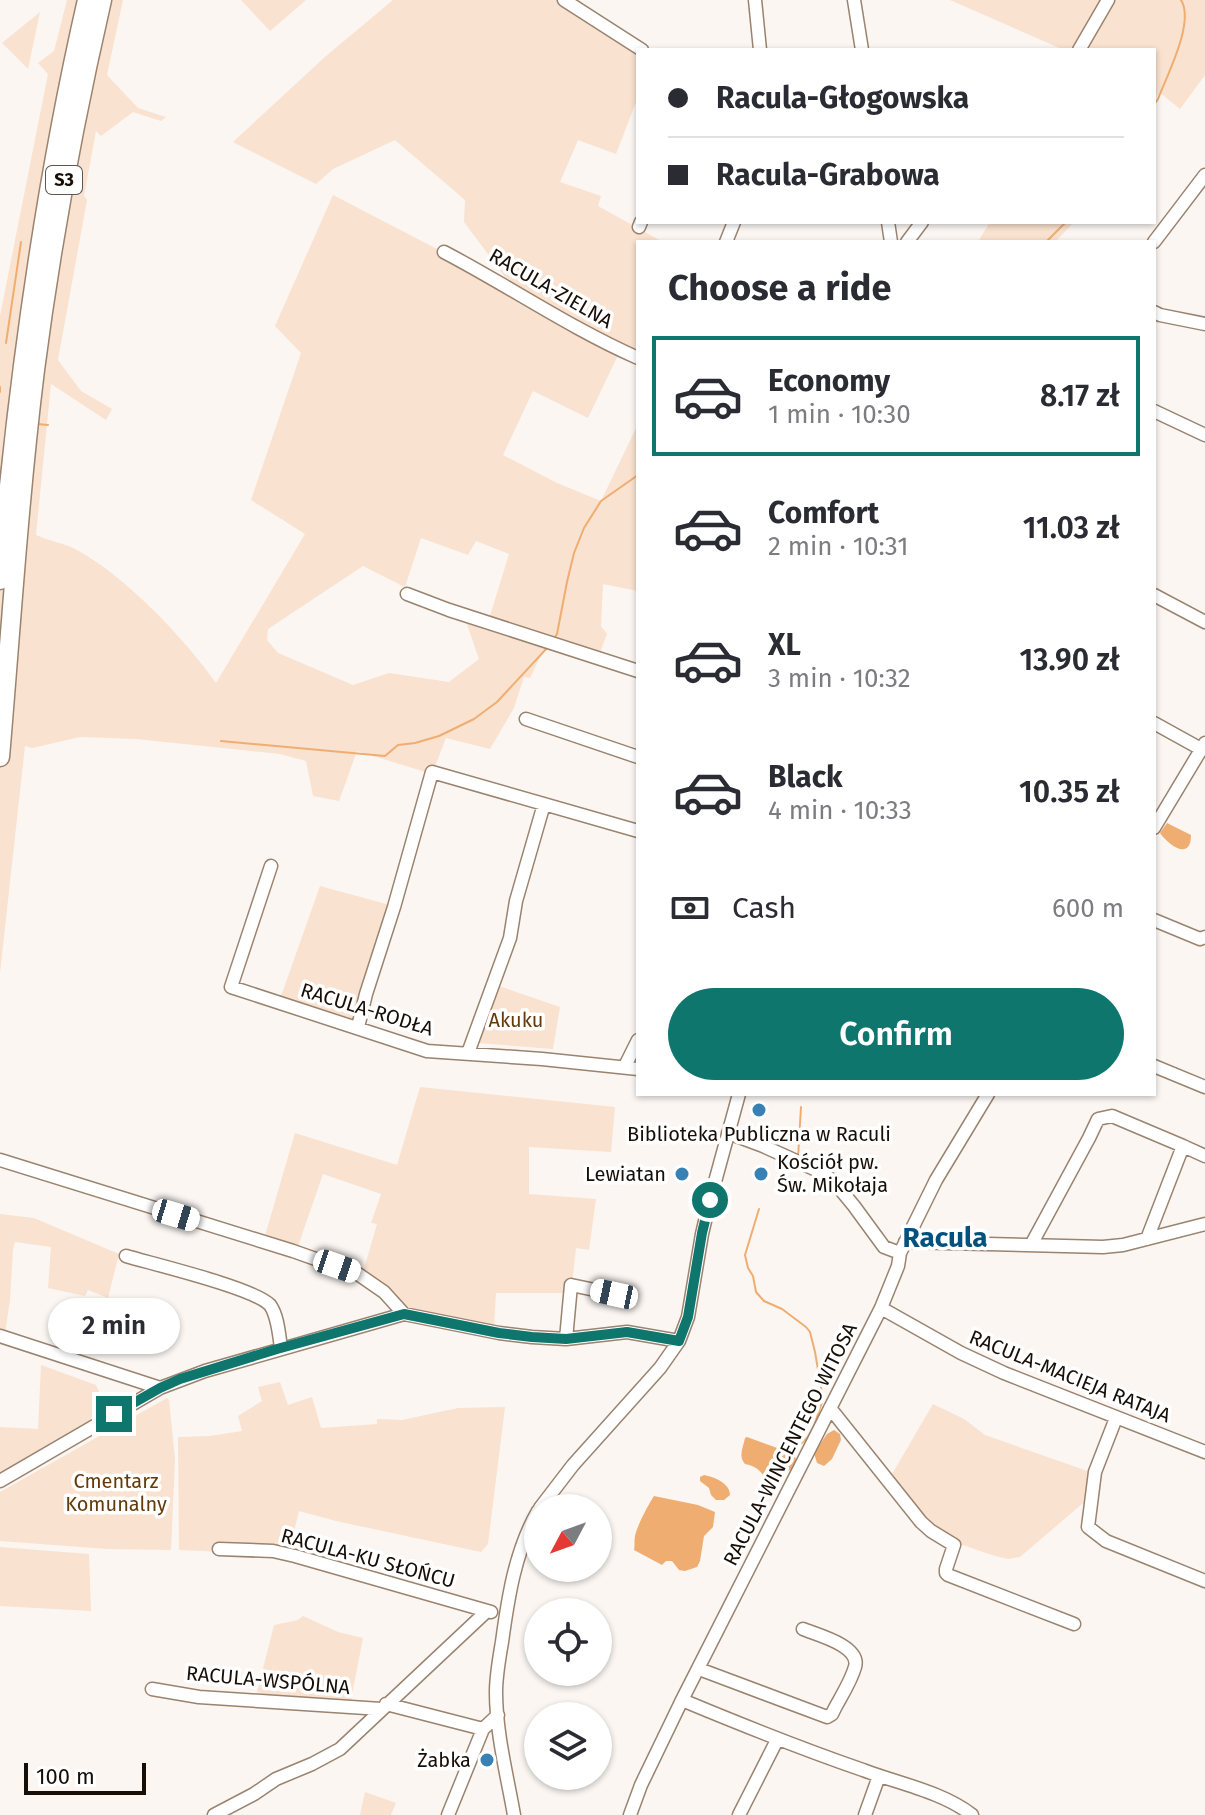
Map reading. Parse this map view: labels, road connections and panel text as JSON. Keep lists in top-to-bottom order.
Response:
{
  "streets": {
    "highway": ["S3"],
    "street": [
      "RACULA-ZIELNA",
      "RACULA-RODŁA",
      "RACULA-MACIEJA RATAJA",
      "RACULA-WINCENTEGO WITOSA",
      "RACULA-KU SŁOŃCU",
      "RACULA-WSPÓLNA"
    ]
  },
  "crossings": [
    ["RACULA-MACIEJA RATAJA", "RACULA-WINCENTEGO WITOSA"]
  ],
  "districts": ["Racula"],
  "parks": ["Akuku", "Cmentarz Komunalny"],
  "places": [
    "Biblioteka Publiczna w Raculi",
    "Lewiatan",
    "Kościół pw. Św. Mikołaja",
    "Żabka"
  ],
  "scale_bar": "100 m",
  "north": "bottom left",
  "page": {
    "banner": ["Racula-Głogowska", "Racula-Grabowa"],
    "heading": "Choose a ride",
    "list": [
      {
        "name": "Economy",
        "note": "1 min · 10:30",
        "value": "8.17 zł"
      },
      {
        "name": "Comfort",
        "note": "2 min · 10:31",
        "value": "11.03 zł"
      },
      {
        "name": "XL",
        "note": "3 min · 10:32",
        "value": "13.90 zł"
      },
      {
        "name": "Black",
        "note": "4 min · 10:33",
        "value": "10.35 zł"
      }
    ],
    "pay": ["Cash", "600 m"],
    "buttons": "Confirm",
    "bubble": "2 min",
    "scale": "100 m"
  }
}
